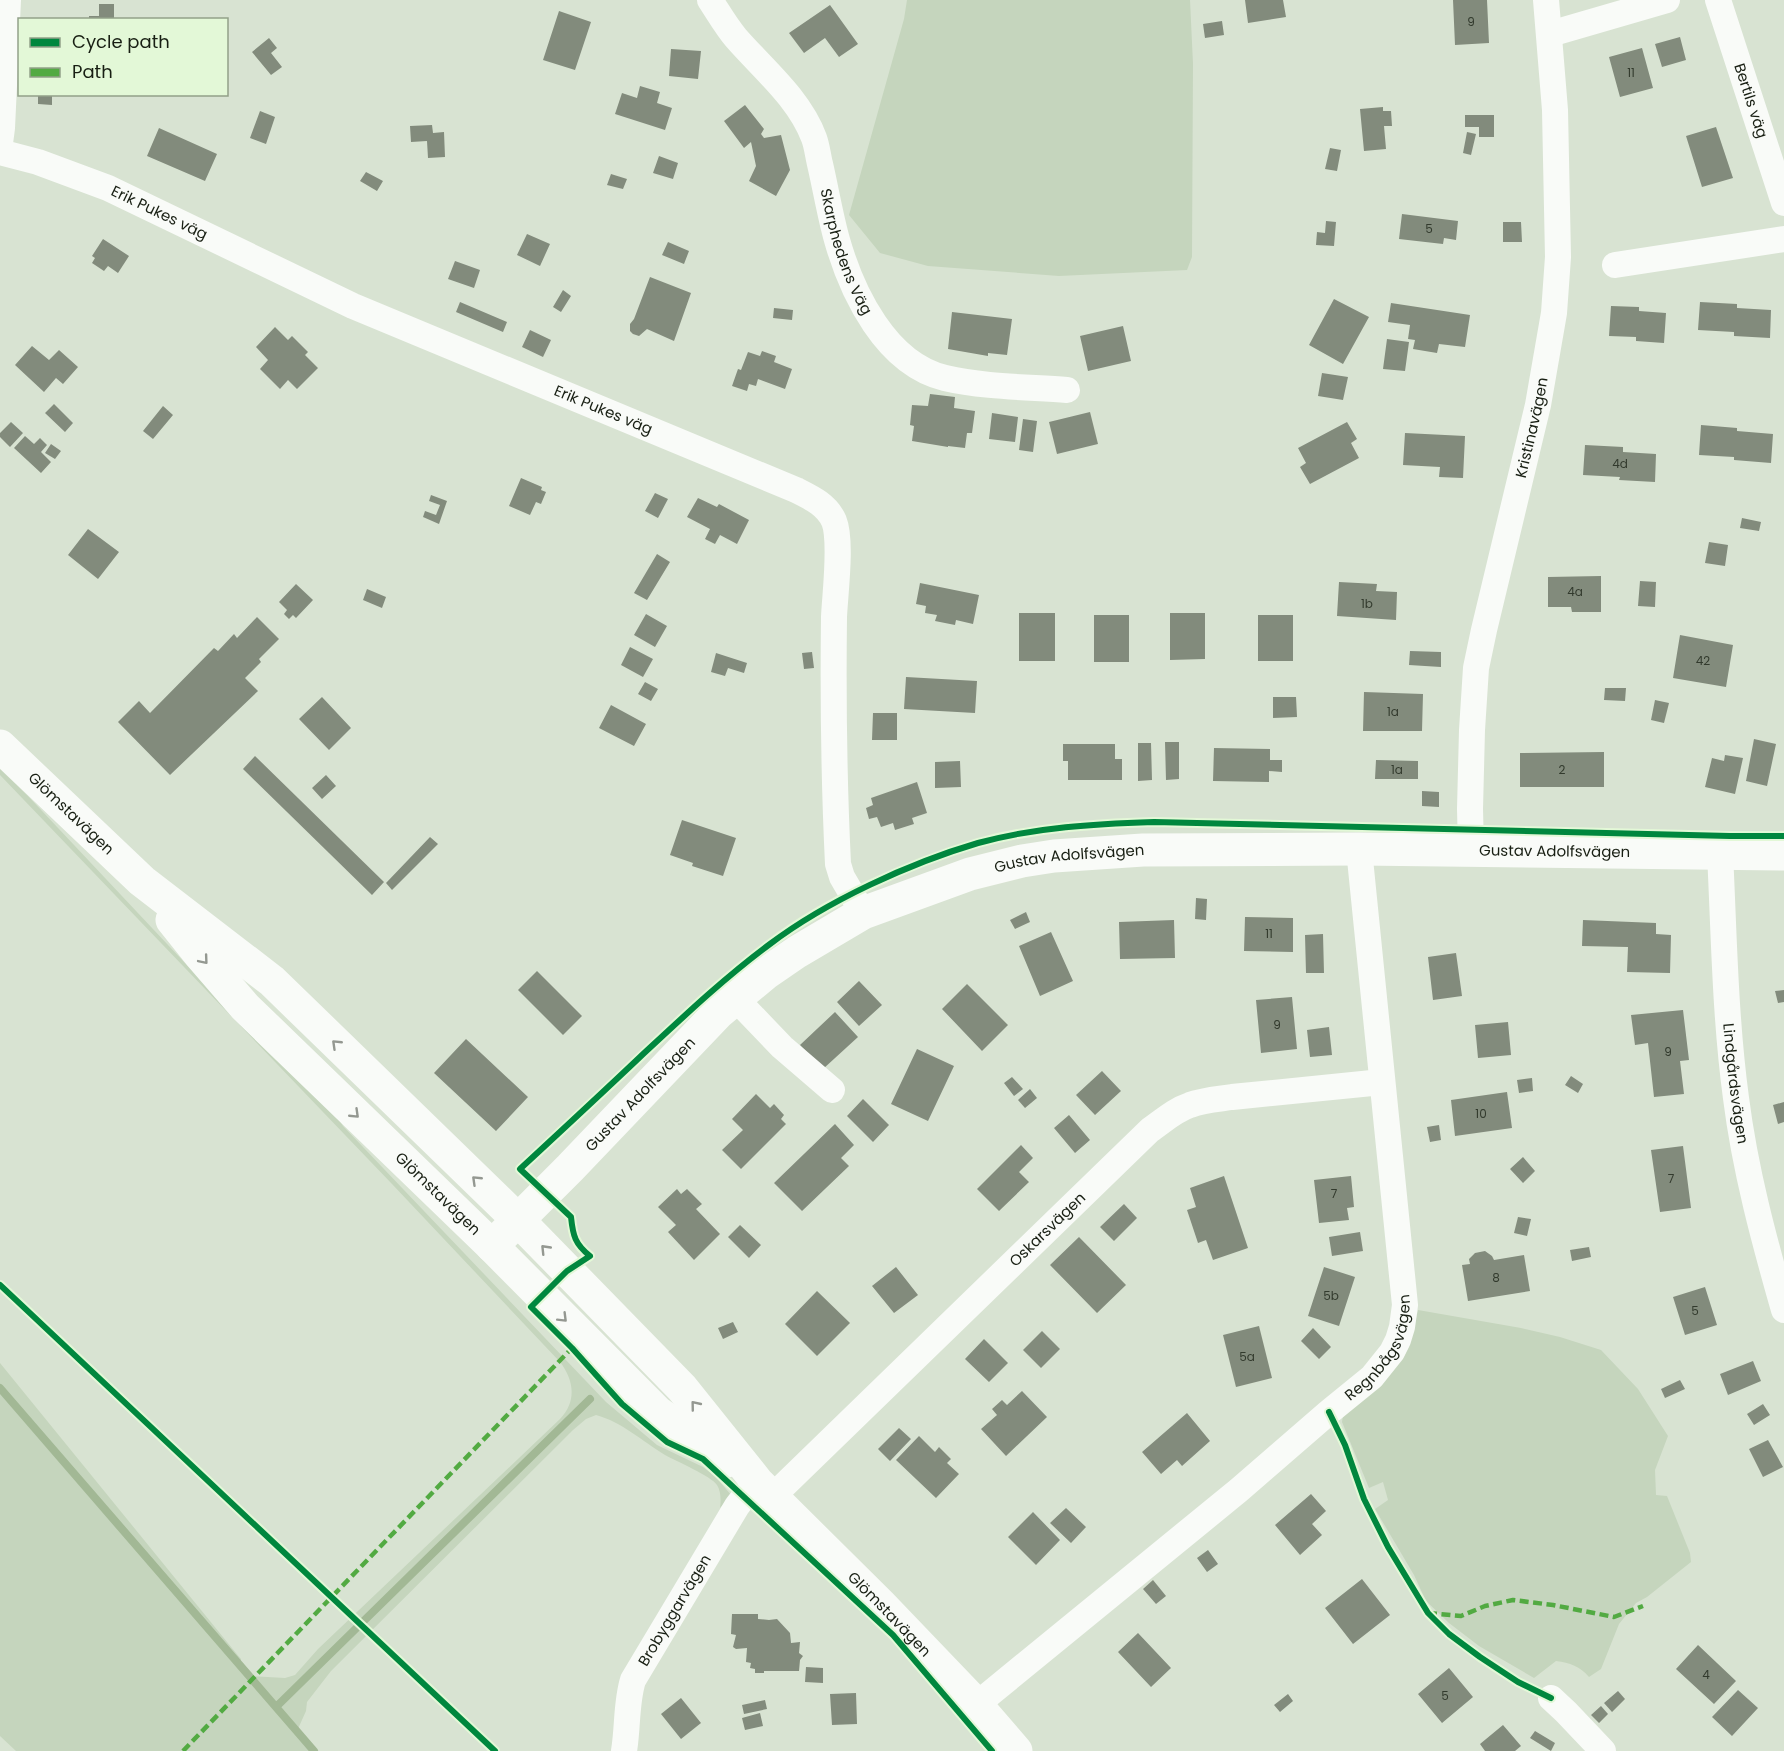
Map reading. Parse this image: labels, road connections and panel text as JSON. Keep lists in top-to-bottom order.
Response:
{
  "streets": {
    "main road": ["Glömstavägen", "Gustav Adolfsvägen"],
    "street": [
      "Bertils väg",
      "Erik Pukes väg",
      "Skarphedens Väg",
      "Kristinavägen",
      "Lindgårdsvägen",
      "Oskarsvägen",
      "Regnbågsvägen",
      "Brobyggarvägen"
    ]
  },
  "crossings": [
    ["Erik Pukes väg", "Gustav Adolfsvägen"],
    ["Kristinavägen", "Gustav Adolfsvägen"],
    ["Glömstavägen", "Gustav Adolfsvägen"],
    ["Glömstavägen", "Oskarsvägen"],
    ["Glömstavägen", "Regnbågsvägen"],
    ["Glömstavägen", "Brobyggarvägen"],
    ["Gustav Adolfsvägen", "Lindgårdsvägen"],
    ["Gustav Adolfsvägen", "Regnbågsvägen"],
    ["Oskarsvägen", "Regnbågsvägen"],
    ["Oskarsvägen", "Brobyggarvägen"]
  ],
  "house_numbers": [
    "9",
    "11",
    "5",
    "4d",
    "4a",
    "1b",
    "42",
    "1a",
    "1a",
    "2",
    "11",
    "9",
    "9",
    "10",
    "7",
    "7",
    "8",
    "5b",
    "5",
    "5a",
    "4",
    "5"
  ],
  "legend": ["Cycle path", "Path"]
}
